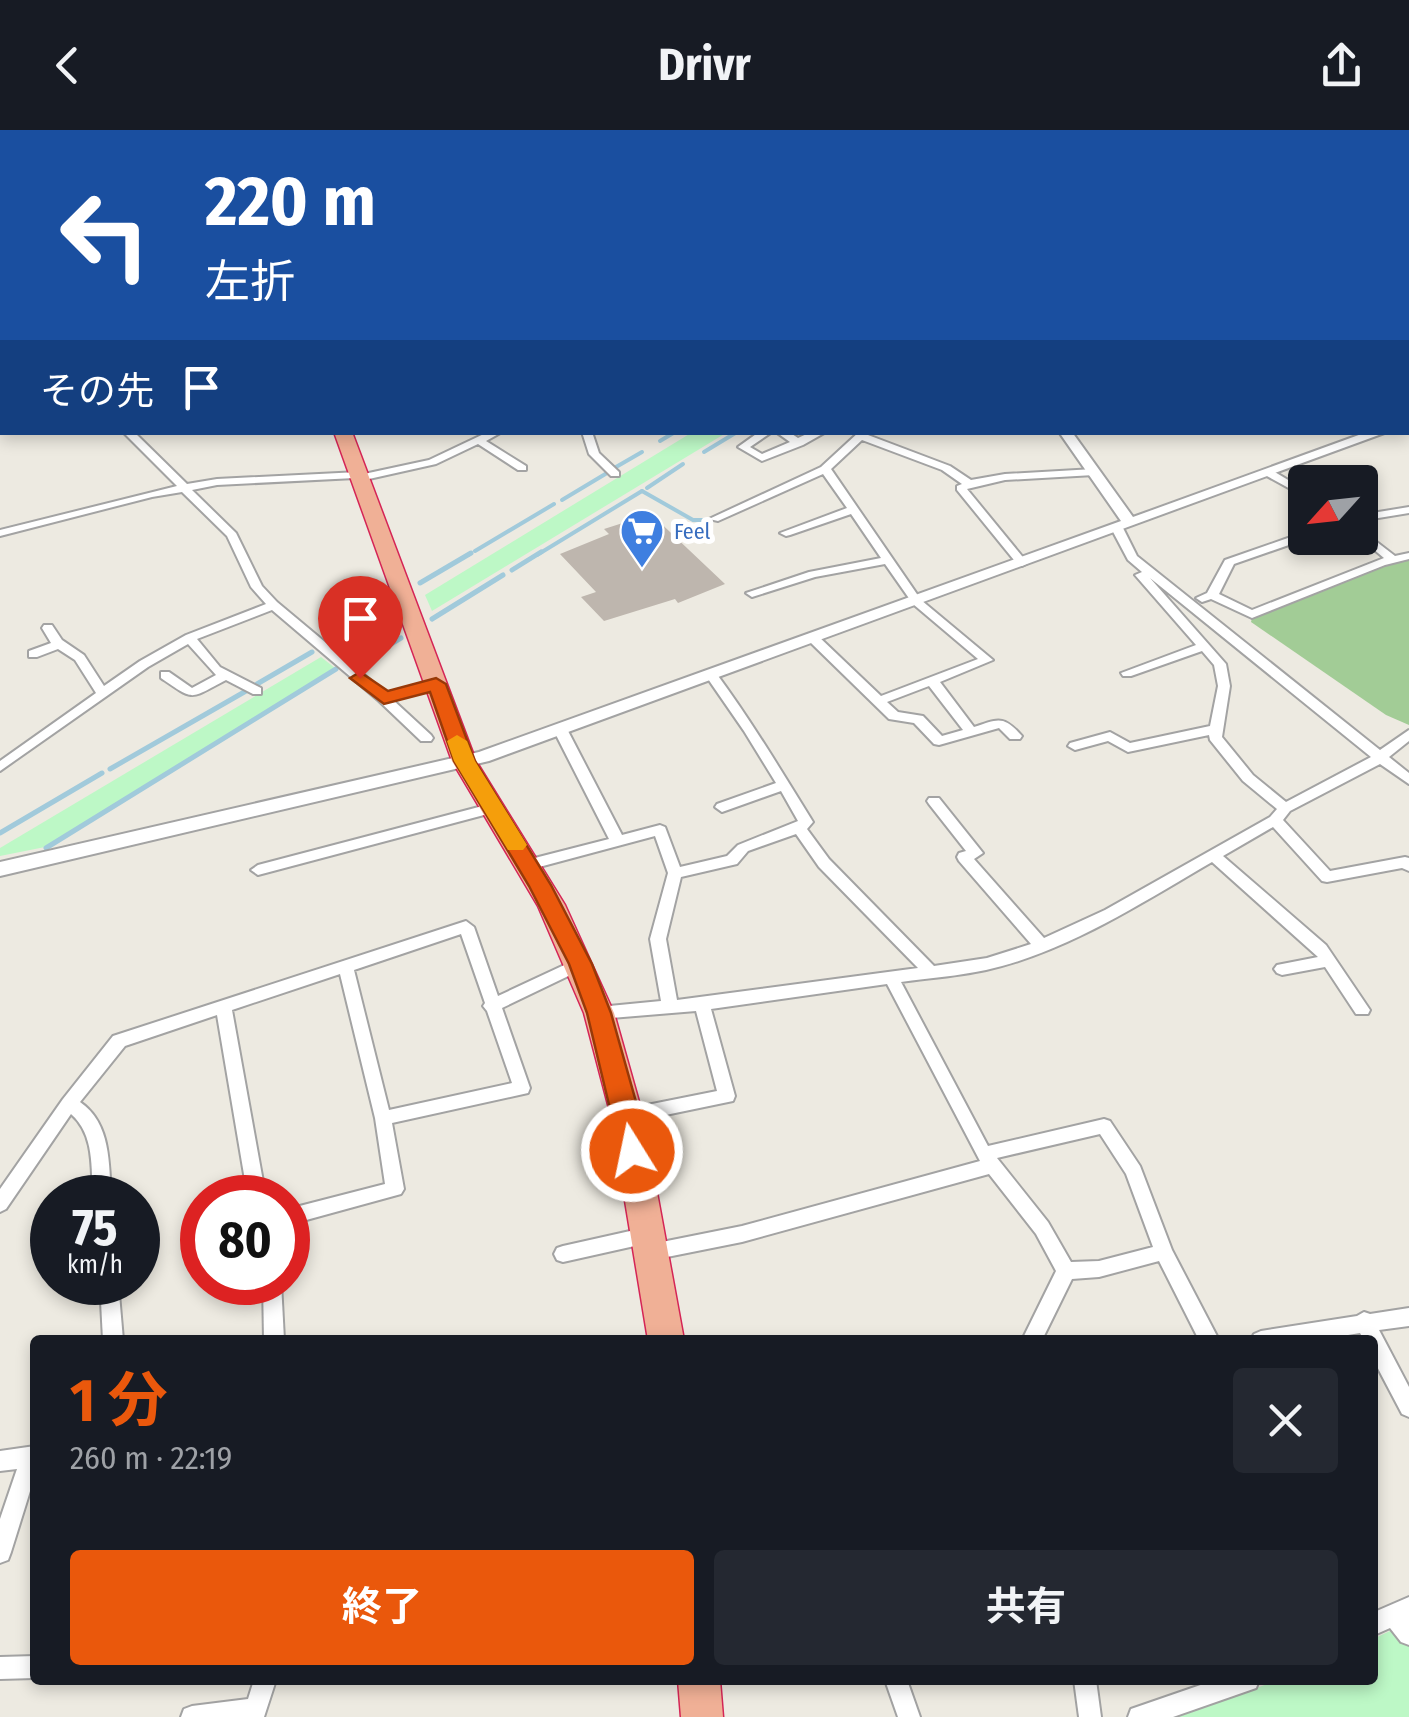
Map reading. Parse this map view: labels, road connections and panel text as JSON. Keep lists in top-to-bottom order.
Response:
{
  "places": {
    "supermarket": ["Feel"]
  },
  "north": "bottom left",
  "page": {
    "header": "Drivr",
    "turn": ["220 m", "左折"],
    "then": "その先",
    "speed": "75 km/h",
    "limit": "80",
    "heading": ["1 分", "260 m · 22:19"],
    "buttons": ["終了", "共有"]
  }
}
